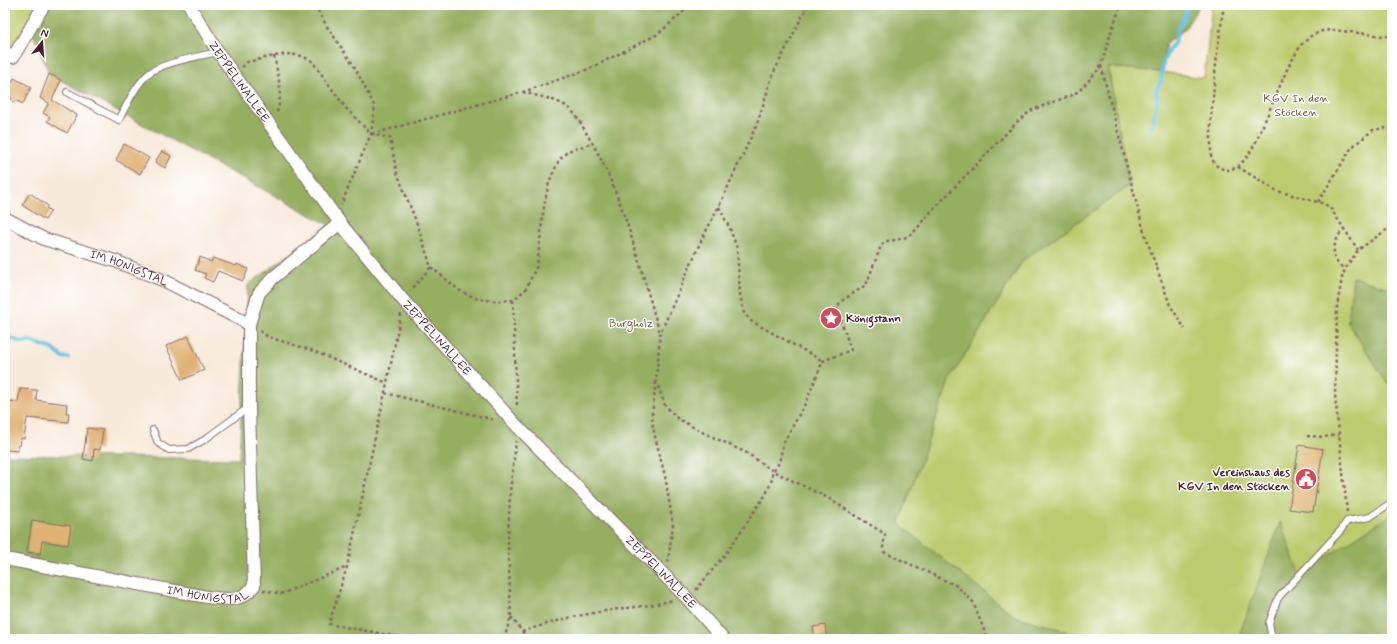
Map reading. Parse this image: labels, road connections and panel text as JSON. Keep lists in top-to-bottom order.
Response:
{
  "streets": {
    "street": ["ZEPPELINALLEE", "IM HONIGSTAL"]
  },
  "crossings": [
    ["ZEPPELINALLEE", "IM HONIGSTAL"]
  ],
  "parks": ["KGV In den Stöcken", "Burgholz"],
  "places": {
    "place": ["Königstann"],
    "public building": ["Vereinshaus des KGV In den Stöcken"]
  },
  "north": "top"
}
